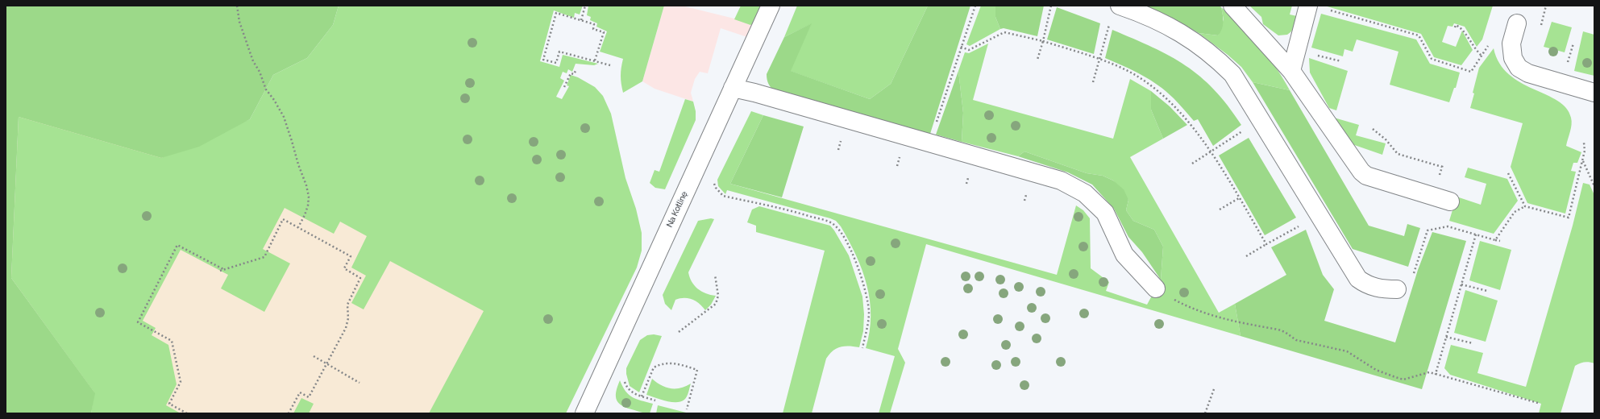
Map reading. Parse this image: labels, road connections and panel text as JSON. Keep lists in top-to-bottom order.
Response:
{
  "streets": {
    "street": ["Na Kotlinę"]
  }
}
